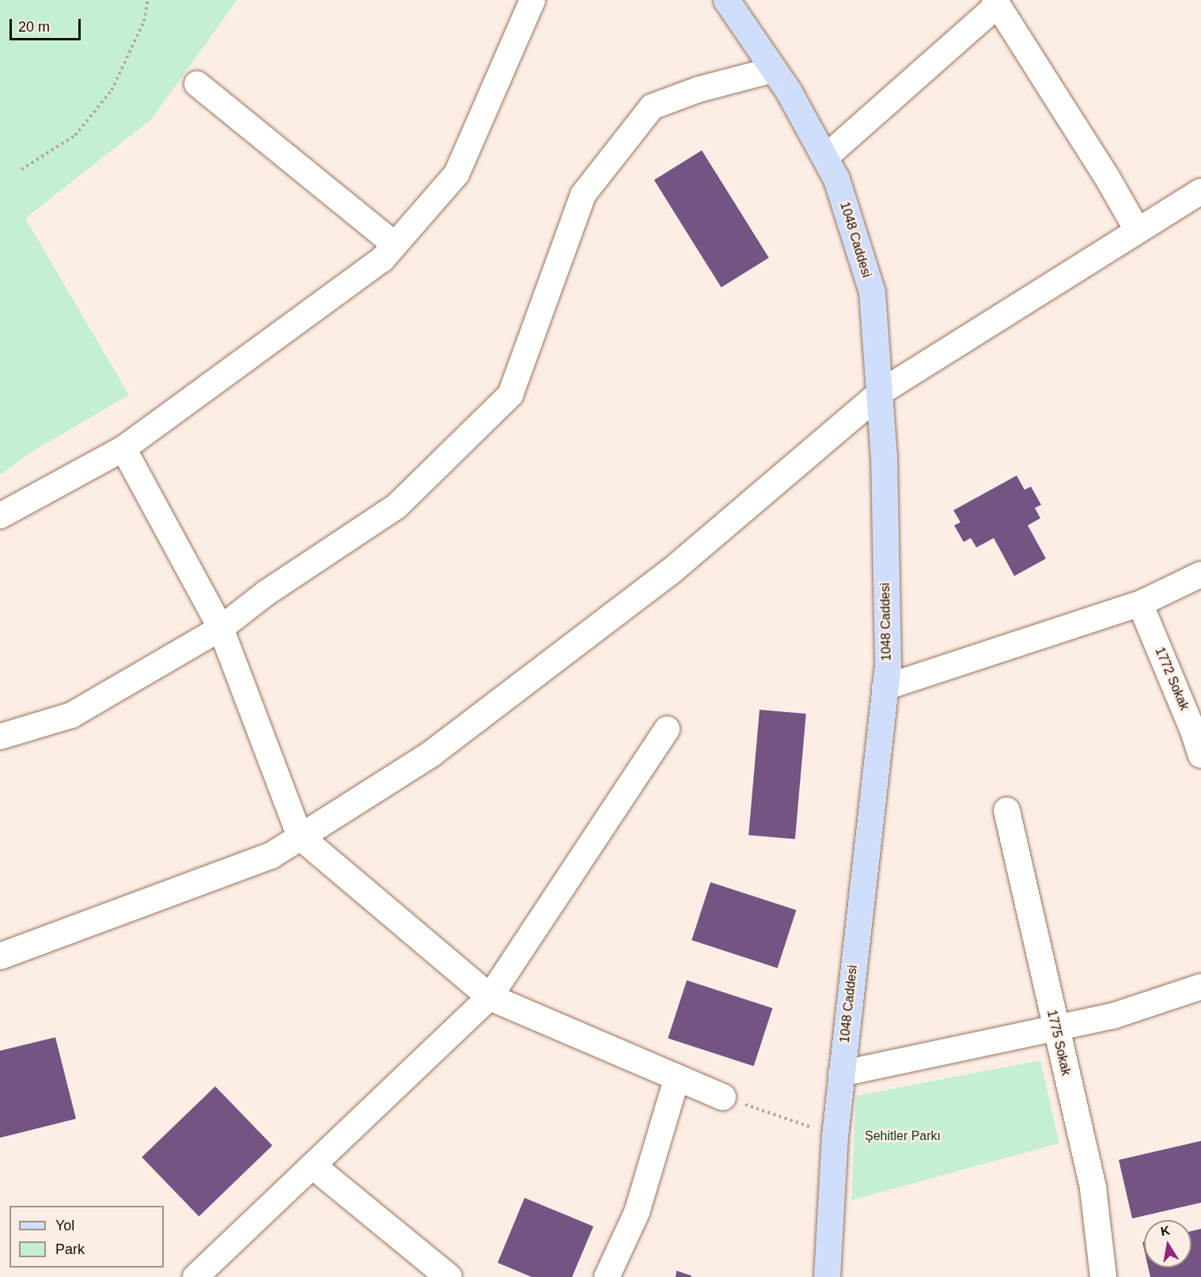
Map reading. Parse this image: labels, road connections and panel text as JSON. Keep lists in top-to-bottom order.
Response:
{
  "streets": {
    "main road": ["1048 Caddesi"],
    "street": ["1772 Sokak", "1775 Sokak"]
  },
  "parks": ["Şehitler Parkı"],
  "legend": ["Yol", "Park"],
  "scale_bar": "20 m",
  "north": "top"
}
